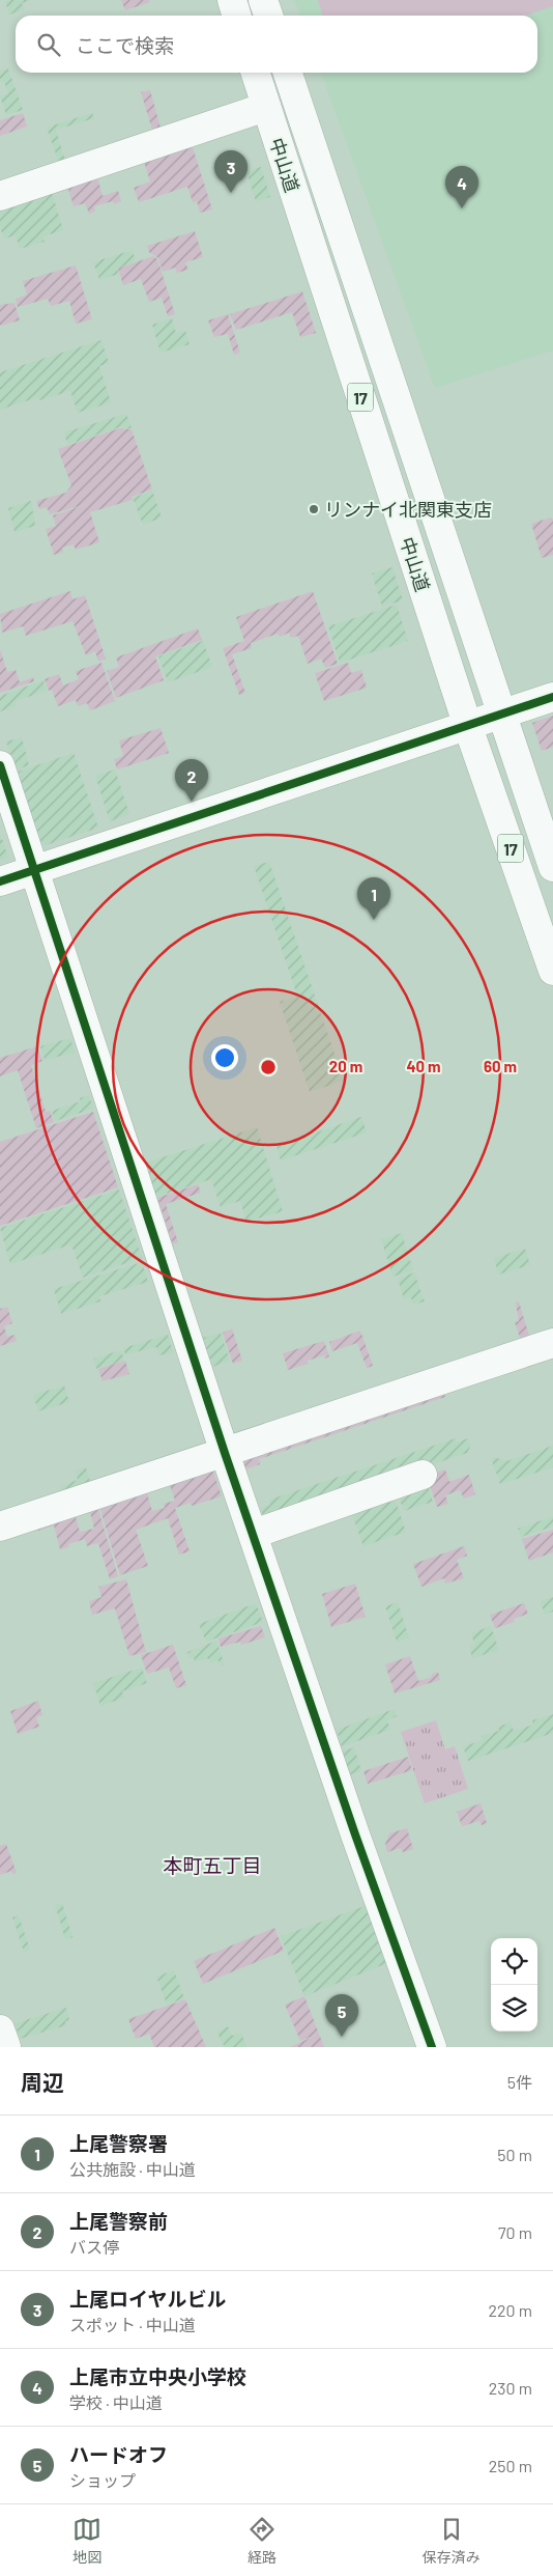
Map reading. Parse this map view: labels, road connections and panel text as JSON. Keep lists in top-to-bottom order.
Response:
{
  "streets": {
    "main road": ["中山道", "17"]
  },
  "districts": ["本町五丁目"],
  "places": ["リンナイ北関東支店"],
  "page": {
    "search": "ここで検索",
    "pins": [
      "3",
      "4",
      "2",
      "1",
      "5"
    ],
    "heading": ["周辺", "5件"],
    "list": [
      {
        "mark": "1",
        "name": "上尾警察署",
        "note": "公共施設 · 中山道",
        "value": "50 m"
      },
      {
        "mark": "2",
        "name": "上尾警察前",
        "note": "バス停",
        "value": "70 m"
      },
      {
        "mark": "3",
        "name": "上尾ロイヤルビル",
        "note": "スポット · 中山道",
        "value": "220 m"
      },
      {
        "mark": "4",
        "name": "上尾市立中央小学校",
        "note": "学校 · 中山道",
        "value": "230 m"
      },
      {
        "mark": "5",
        "name": "ハードオフ",
        "note": "ショップ",
        "value": "250 m"
      }
    ],
    "nav": ["地図", "経路", "保存済み"]
  },
  "rings": ["20 m", "40 m", "60 m"]
}
